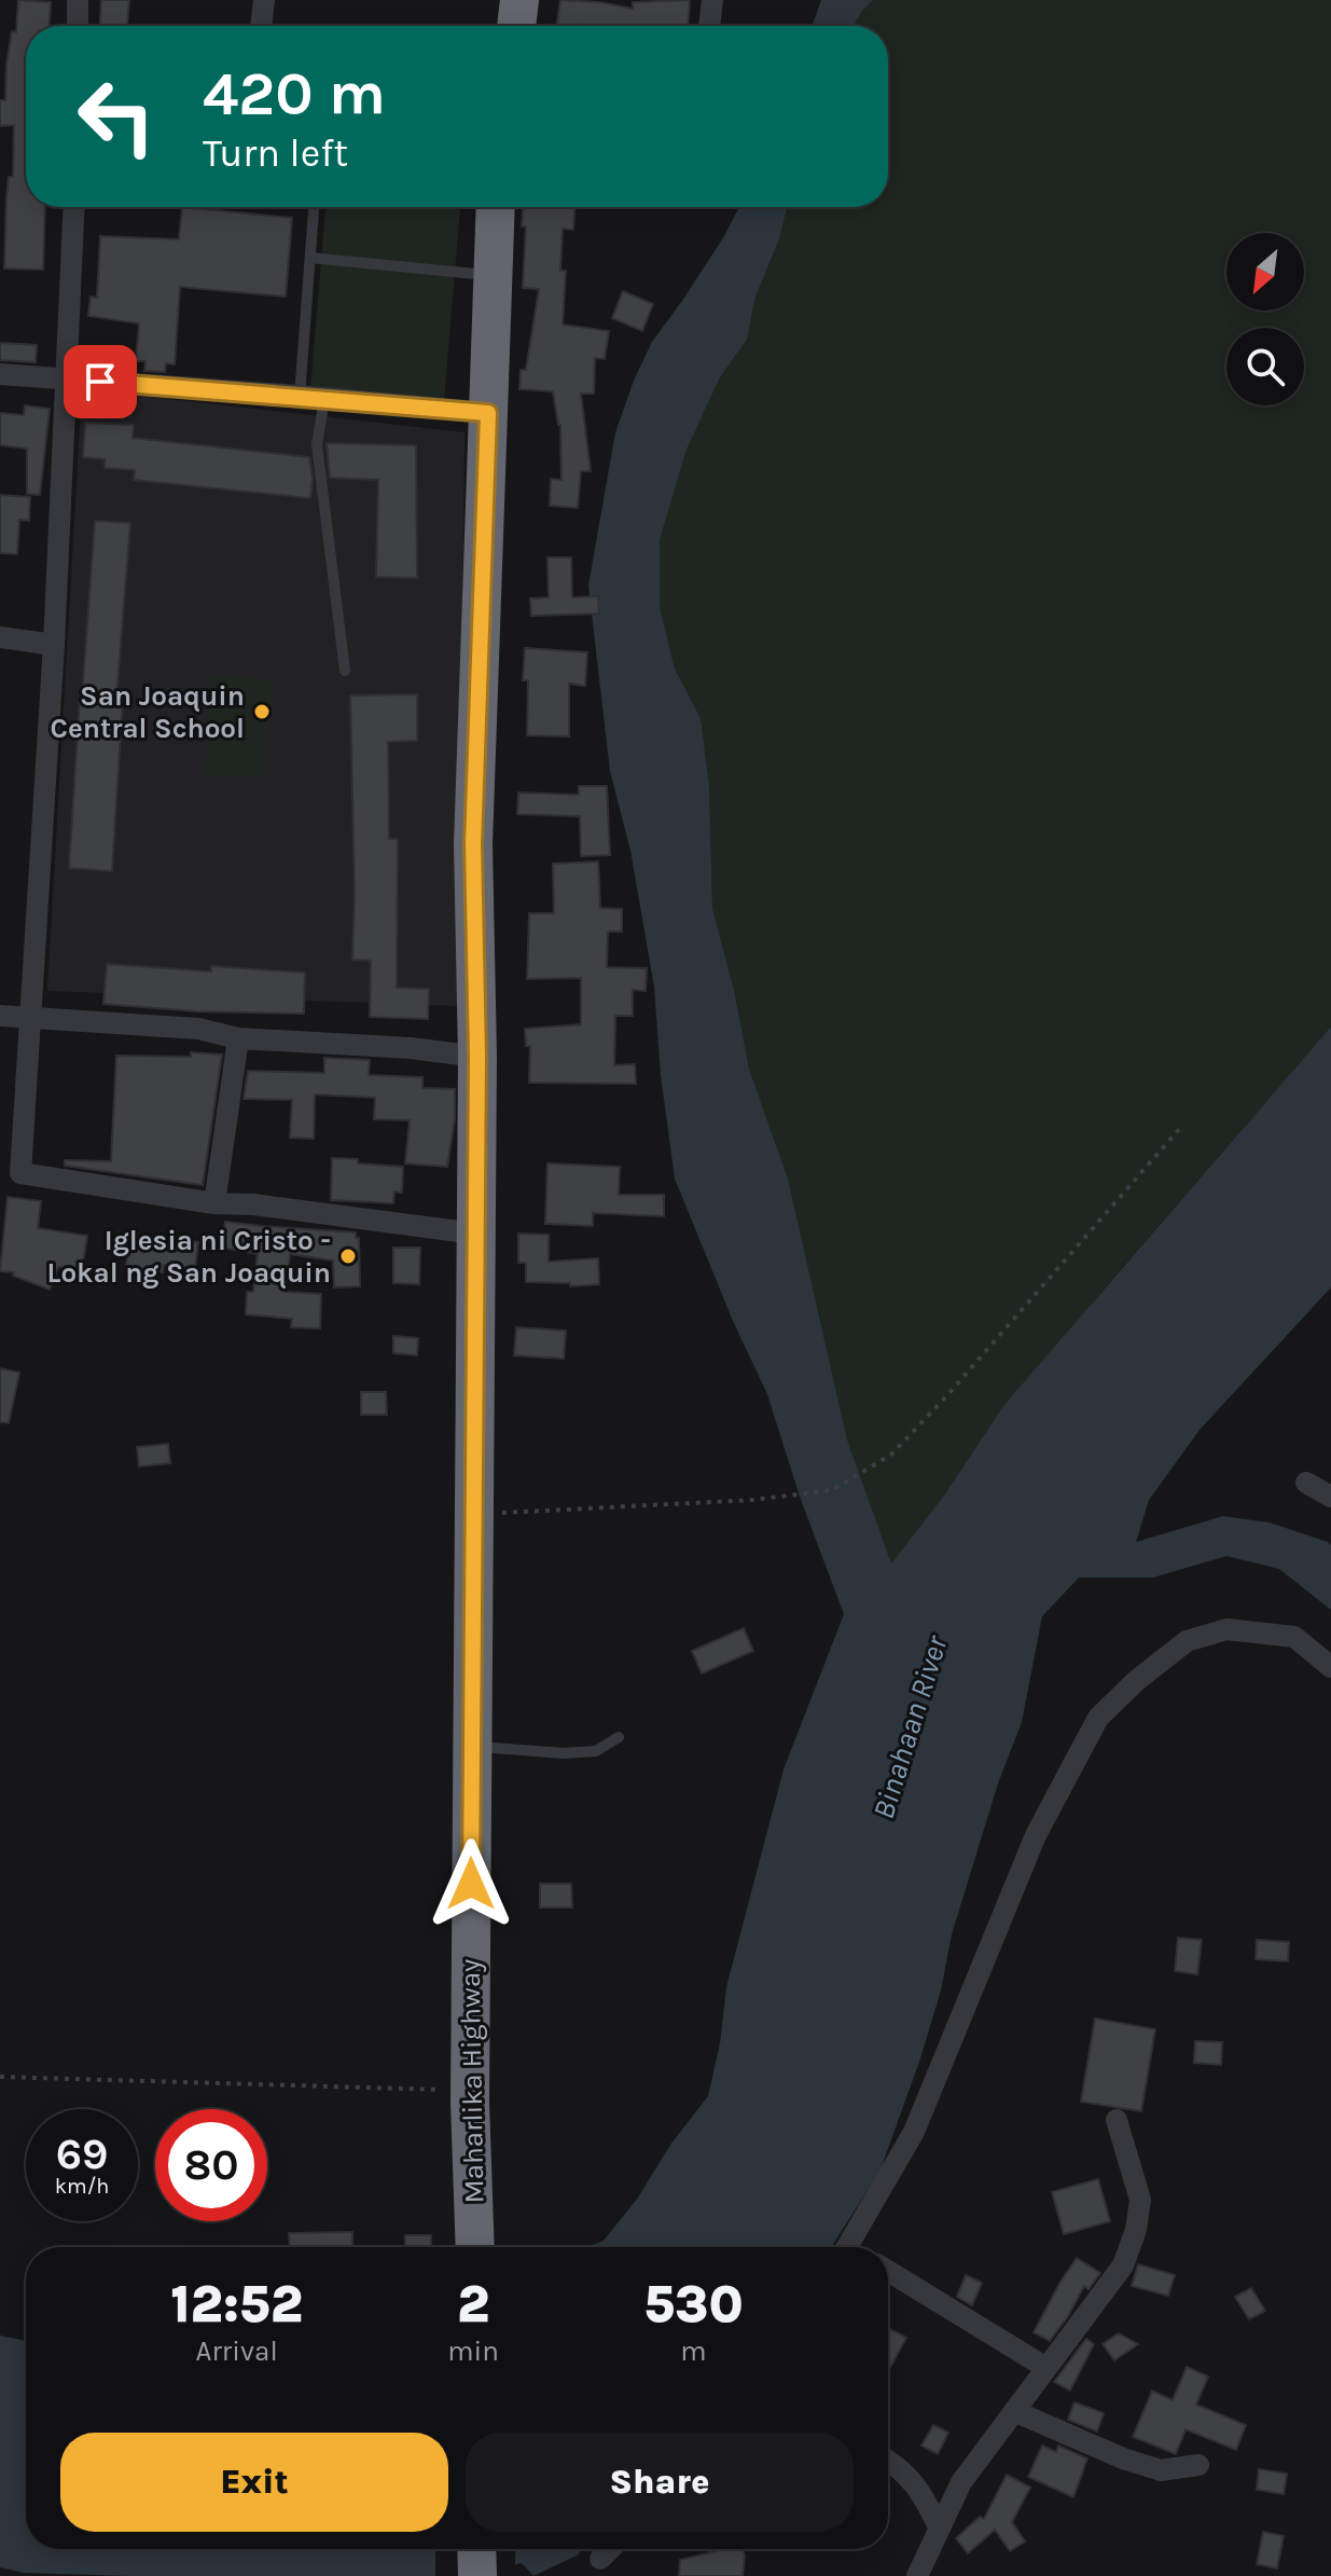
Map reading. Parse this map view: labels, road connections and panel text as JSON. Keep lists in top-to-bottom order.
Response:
{
  "streets": {
    "highway": ["Maharlika Highway"]
  },
  "water": ["Binahaan River"],
  "places": ["San Joaquin Central School", "Iglesia ni Cristo - Lokal ng San Joaquin"],
  "north": "bottom left",
  "page": {
    "turn": ["420 m", "Turn left"],
    "speed": "69 km/h",
    "limit": "80",
    "eta": [
      "12:52",
      "Arrival",
      "2",
      "min",
      "530",
      "m"
    ],
    "buttons": ["Exit", "Share"]
  }
}
